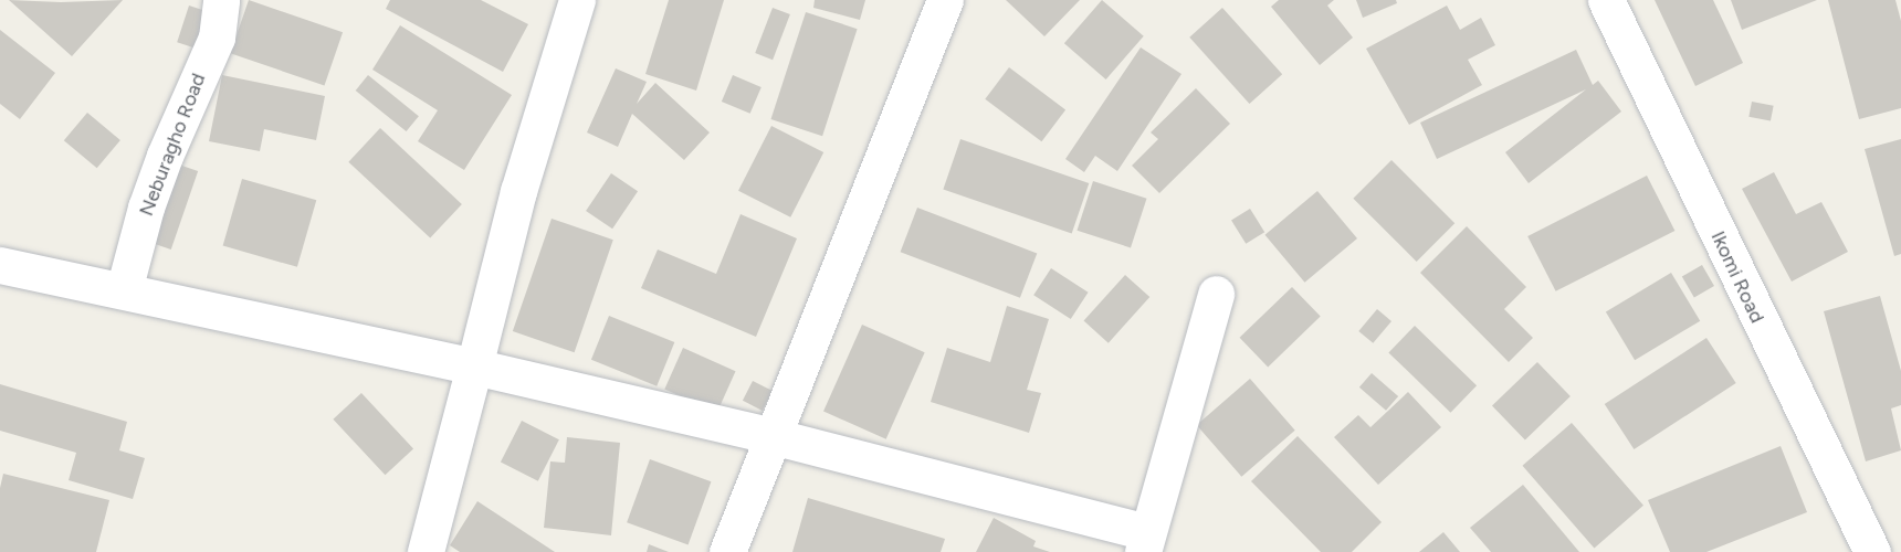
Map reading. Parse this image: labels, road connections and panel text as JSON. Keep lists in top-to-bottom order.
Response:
{
  "streets": {
    "street": ["Neburagho Road", "Ikomi Road"]
  }
}
